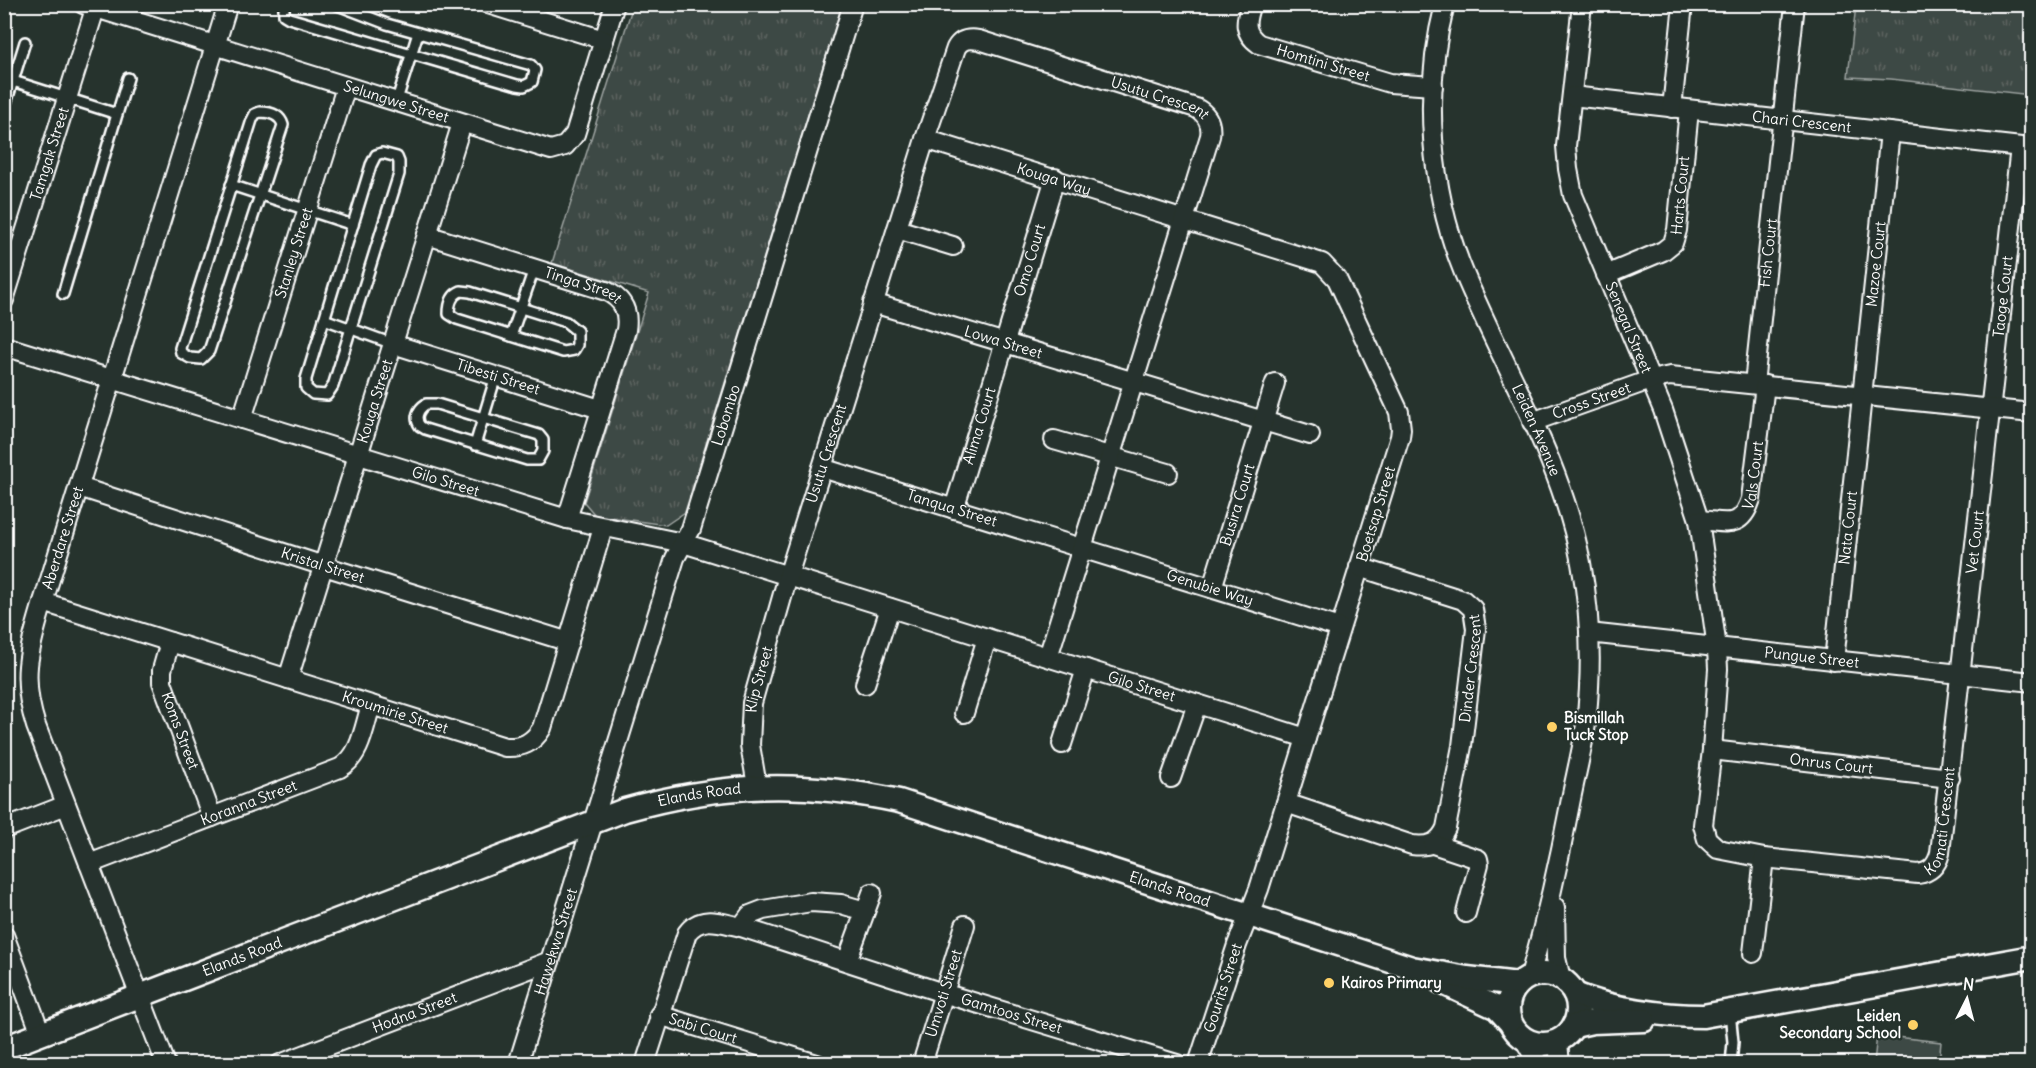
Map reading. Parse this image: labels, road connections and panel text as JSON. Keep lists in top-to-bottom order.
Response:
{
  "streets": {
    "street": [
      "Homtini Street",
      "Usutu Crescent",
      "Selungwe Street",
      "Chari Crescent",
      "Tamgak Street",
      "Kouga Way",
      "Harts Court",
      "Fish Court",
      "Stanley Street",
      "Omo Court",
      "Mazoe Court",
      "Tinga Street",
      "Taoge Court",
      "Senegal Street",
      "Lowa Street",
      "Tibesti Street",
      "Kouga Street",
      "Cross Street",
      "Lobombo",
      "Alima Court",
      "Leiden Avenue",
      "Vals Court",
      "Gilo Street",
      "Busira Court",
      "Tanqua Street",
      "Boetsap Street",
      "Nata Court",
      "Aberdare Street",
      "Vet Court",
      "Kristal Street",
      "Genubie Way",
      "Pungue Street",
      "Dinder Crescent",
      "Klip Street",
      "Kroumirie Street",
      "Koms Street",
      "Onrus Court",
      "Elands Road",
      "Koranna Street",
      "Komati Crescent",
      "Hawekwa Street",
      "Gourits Street",
      "Umvoti Street",
      "Hodna Street",
      "Gamtoos Street",
      "Sabi Court"
    ]
  },
  "crossings": [
    ["Homtini Street", "Leiden Avenue"],
    ["Usutu Crescent", "Kouga Way"],
    ["Usutu Crescent", "Lowa Street"],
    ["Usutu Crescent", "Gilo Street"],
    ["Usutu Crescent", "Tanqua Street"],
    ["Usutu Crescent", "Boetsap Street"],
    ["Usutu Crescent", "Genubie Way"],
    ["Usutu Crescent", "Klip Street"],
    ["Selungwe Street", "Tamgak Street"],
    ["Selungwe Street", "Stanley Street"],
    ["Selungwe Street", "Kouga Street"],
    ["Selungwe Street", "Aberdare Street"],
    ["Chari Crescent", "Harts Court"],
    ["Chari Crescent", "Fish Court"],
    ["Chari Crescent", "Mazoe Court"],
    ["Chari Crescent", "Taoge Court"],
    ["Chari Crescent", "Senegal Street"],
    ["Kouga Way", "Omo Court"],
    ["Kouga Way", "Boetsap Street"],
    ["Harts Court", "Senegal Street"],
    ["Fish Court", "Vals Court"],
    ["Stanley Street", "Gilo Street"],
    ["Omo Court", "Lowa Street"],
    ["Omo Court", "Alima Court"],
    ["Mazoe Court", "Nata Court"],
    ["Tinga Street", "Tibesti Street"],
    ["Tinga Street", "Kouga Street"],
    ["Tinga Street", "Gilo Street"],
    ["Taoge Court", "Vet Court"],
    ["Senegal Street", "Cross Street"],
    ["Senegal Street", "Vals Court"],
    ["Senegal Street", "Pungue Street"],
    ["Senegal Street", "Komati Crescent"],
    ["Lowa Street", "Alima Court"],
    ["Tibesti Street", "Kouga Street"],
    ["Kouga Street", "Gilo Street"],
    ["Kouga Street", "Kristal Street"],
    ["Kouga Street", "Kroumirie Street"],
    ["Cross Street", "Leiden Avenue"],
    ["Lobombo", "Gilo Street"],
    ["Lobombo", "Elands Road"],
    ["Lobombo", "Hawekwa Street"],
    ["Alima Court", "Tanqua Street"],
    ["Leiden Avenue", "Pungue Street"],
    ["Leiden Avenue", "Elands Road"],
    ["Gilo Street", "Boetsap Street"],
    ["Gilo Street", "Aberdare Street"],
    ["Gilo Street", "Klip Street"],
    ["Gilo Street", "Kroumirie Street"],
    ["Busira Court", "Genubie Way"],
    ["Tanqua Street", "Genubie Way"],
    ["Boetsap Street", "Genubie Way"],
    ["Boetsap Street", "Dinder Crescent"],
    ["Boetsap Street", "Elands Road"],
    ["Boetsap Street", "Gourits Street"],
    ["Nata Court", "Pungue Street"],
    ["Aberdare Street", "Kristal Street"],
    ["Aberdare Street", "Kroumirie Street"],
    ["Aberdare Street", "Elands Road"],
    ["Aberdare Street", "Koranna Street"],
    ["Vet Court", "Pungue Street"],
    ["Vet Court", "Komati Crescent"],
    ["Kristal Street", "Kroumirie Street"],
    ["Pungue Street", "Komati Crescent"],
    ["Klip Street", "Elands Road"],
    ["Kroumirie Street", "Koms Street"],
    ["Kroumirie Street", "Koranna Street"],
    ["Koms Street", "Koranna Street"],
    ["Onrus Court", "Komati Crescent"],
    ["Elands Road", "Hawekwa Street"],
    ["Elands Road", "Gourits Street"],
    ["Hawekwa Street", "Hodna Street"],
    ["Umvoti Street", "Gamtoos Street"],
    ["Gamtoos Street", "Sabi Court"]
  ],
  "places": ["Bismillah Tuck Stop", "Kairos Primary", "Leiden Secondary School"],
  "north": "top"
}
